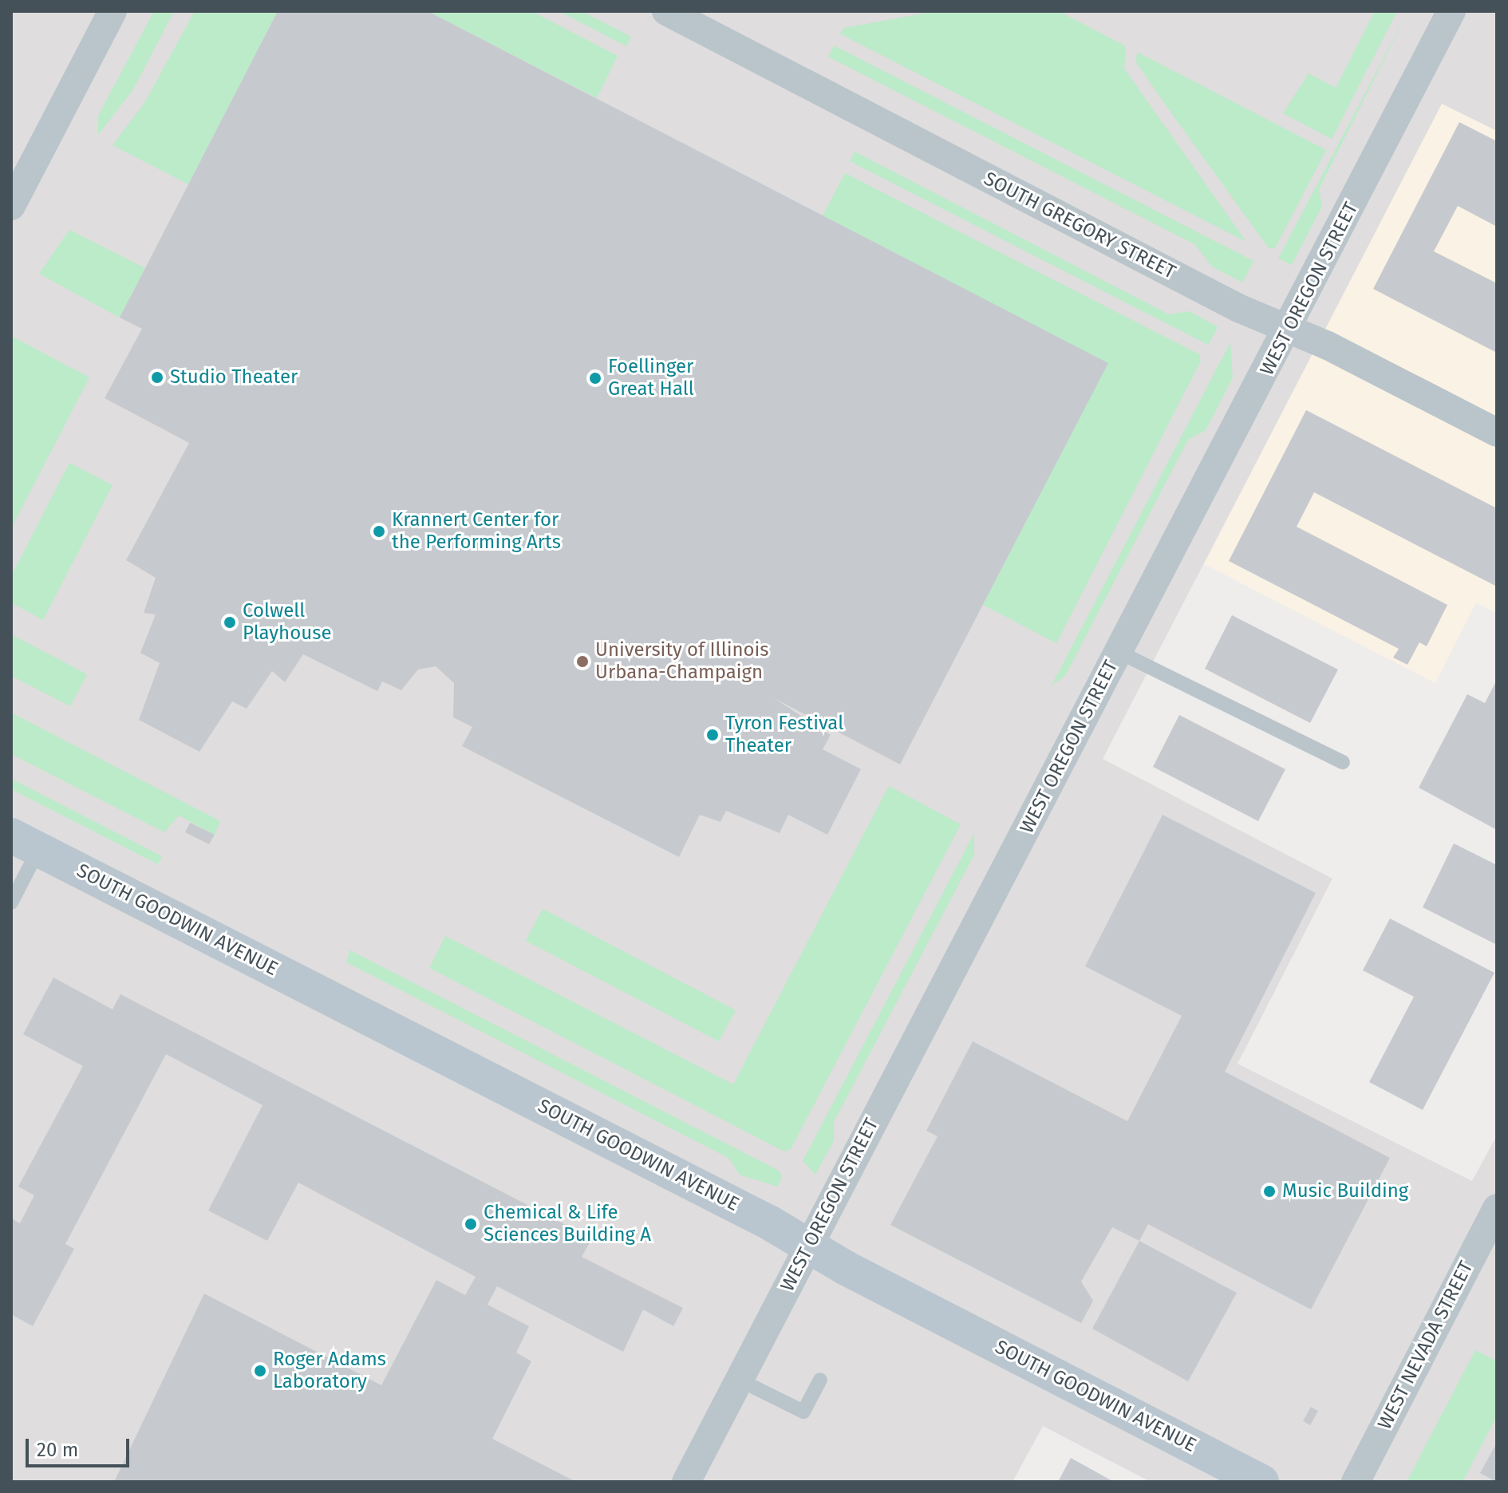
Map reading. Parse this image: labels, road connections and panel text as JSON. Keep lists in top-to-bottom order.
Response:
{
  "streets": {
    "street": [
      "SOUTH GREGORY STREET",
      "WEST OREGON STREET",
      "SOUTH GOODWIN AVENUE",
      "WEST NEVADA STREET"
    ]
  },
  "crossings": [
    ["SOUTH GREGORY STREET", "WEST OREGON STREET"],
    ["WEST OREGON STREET", "SOUTH GOODWIN AVENUE"]
  ],
  "places": [
    "Studio Theater",
    "Foellinger Great Hall",
    "Krannert Center for the Performing Arts",
    "Colwell Playhouse",
    "University of Illinois Urbana-Champaign",
    "Tyron Festival Theater",
    "Music Building",
    "Chemical & Life Sciences Building A",
    "Roger Adams Laboratory"
  ],
  "scale_bar": "20 m"
}
